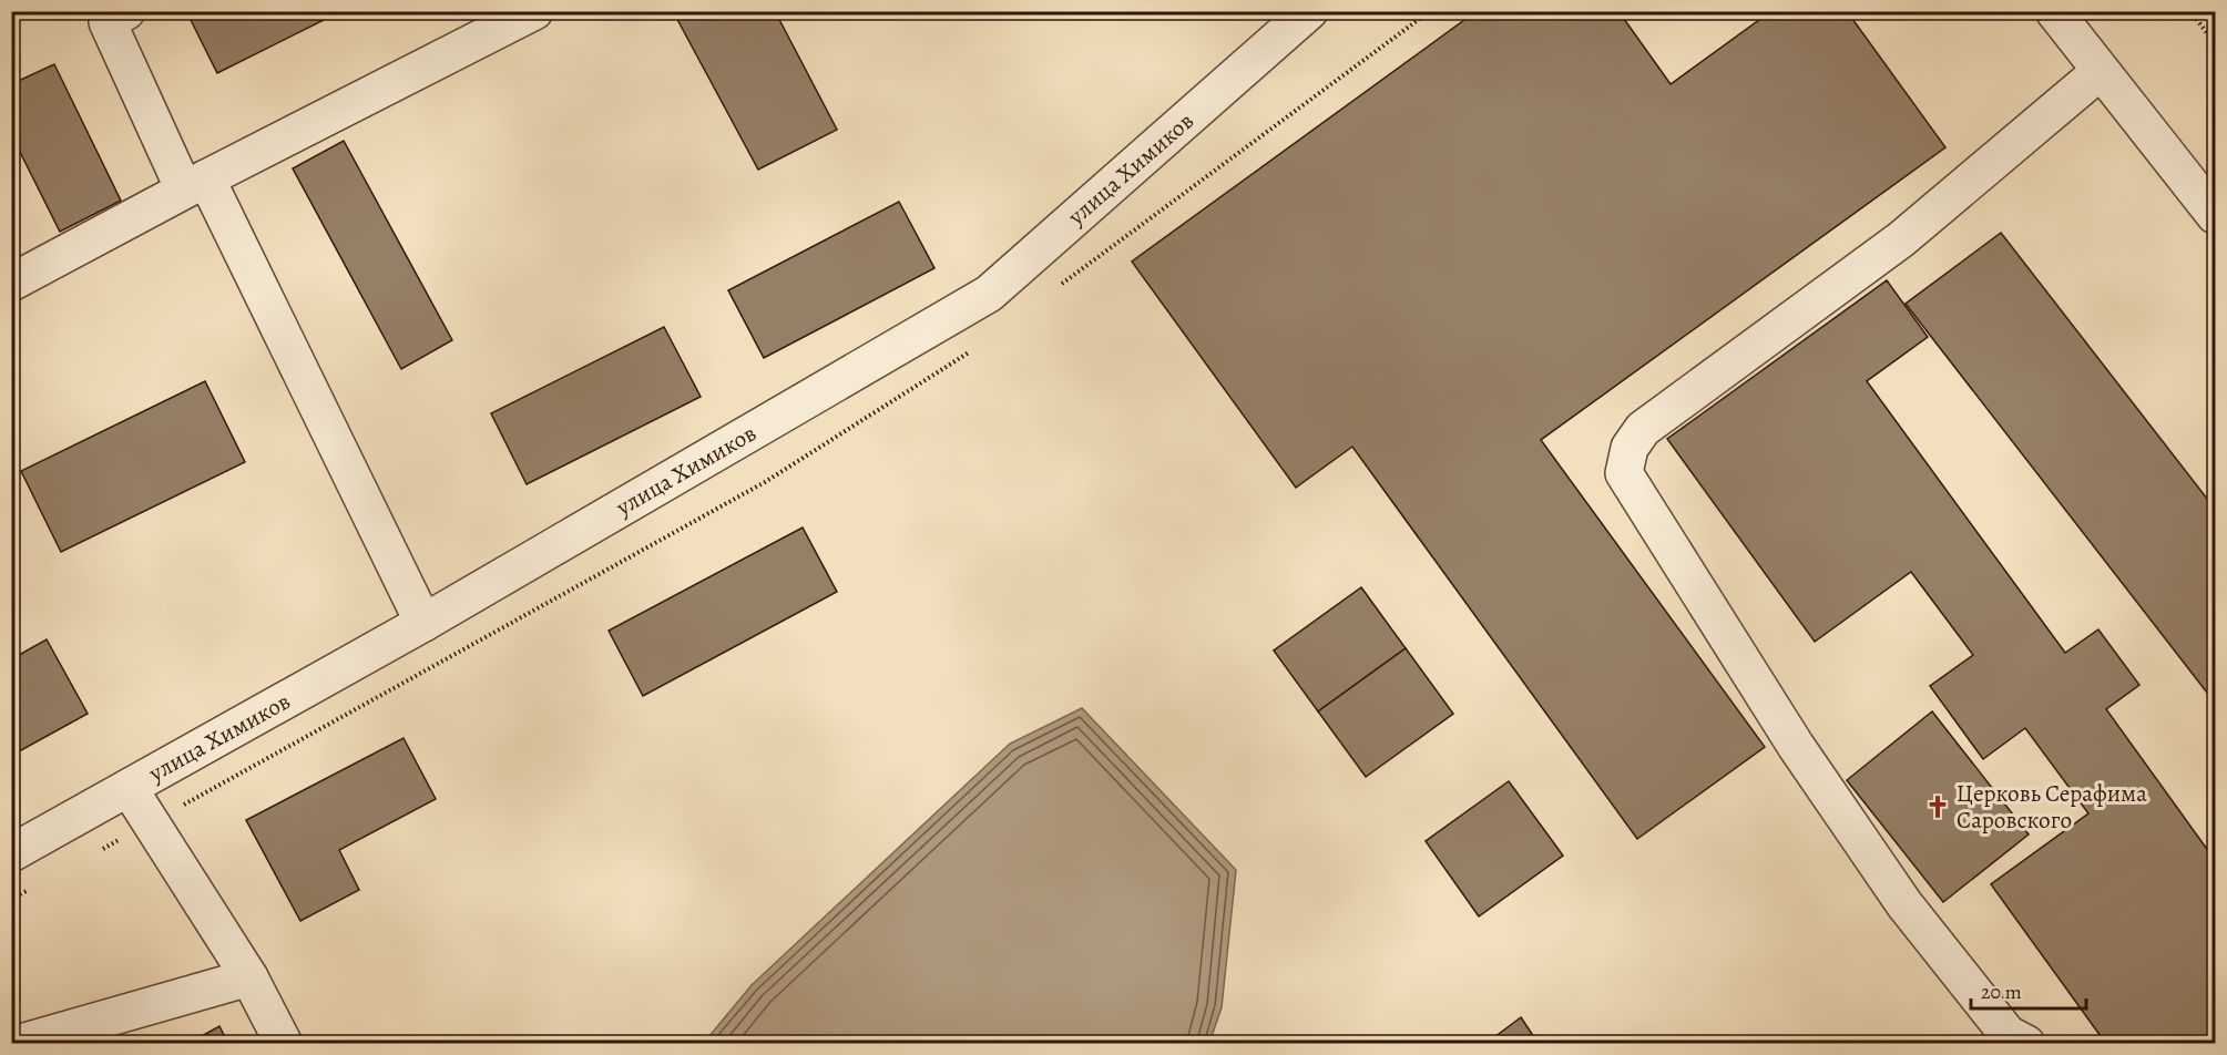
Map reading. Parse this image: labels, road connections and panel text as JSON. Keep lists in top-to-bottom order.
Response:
{
  "streets": {
    "street": ["улица Химиков"]
  },
  "places": {
    "church": ["Церковь Серафима Саровского"]
  },
  "scale_bar": "20 m"
}
